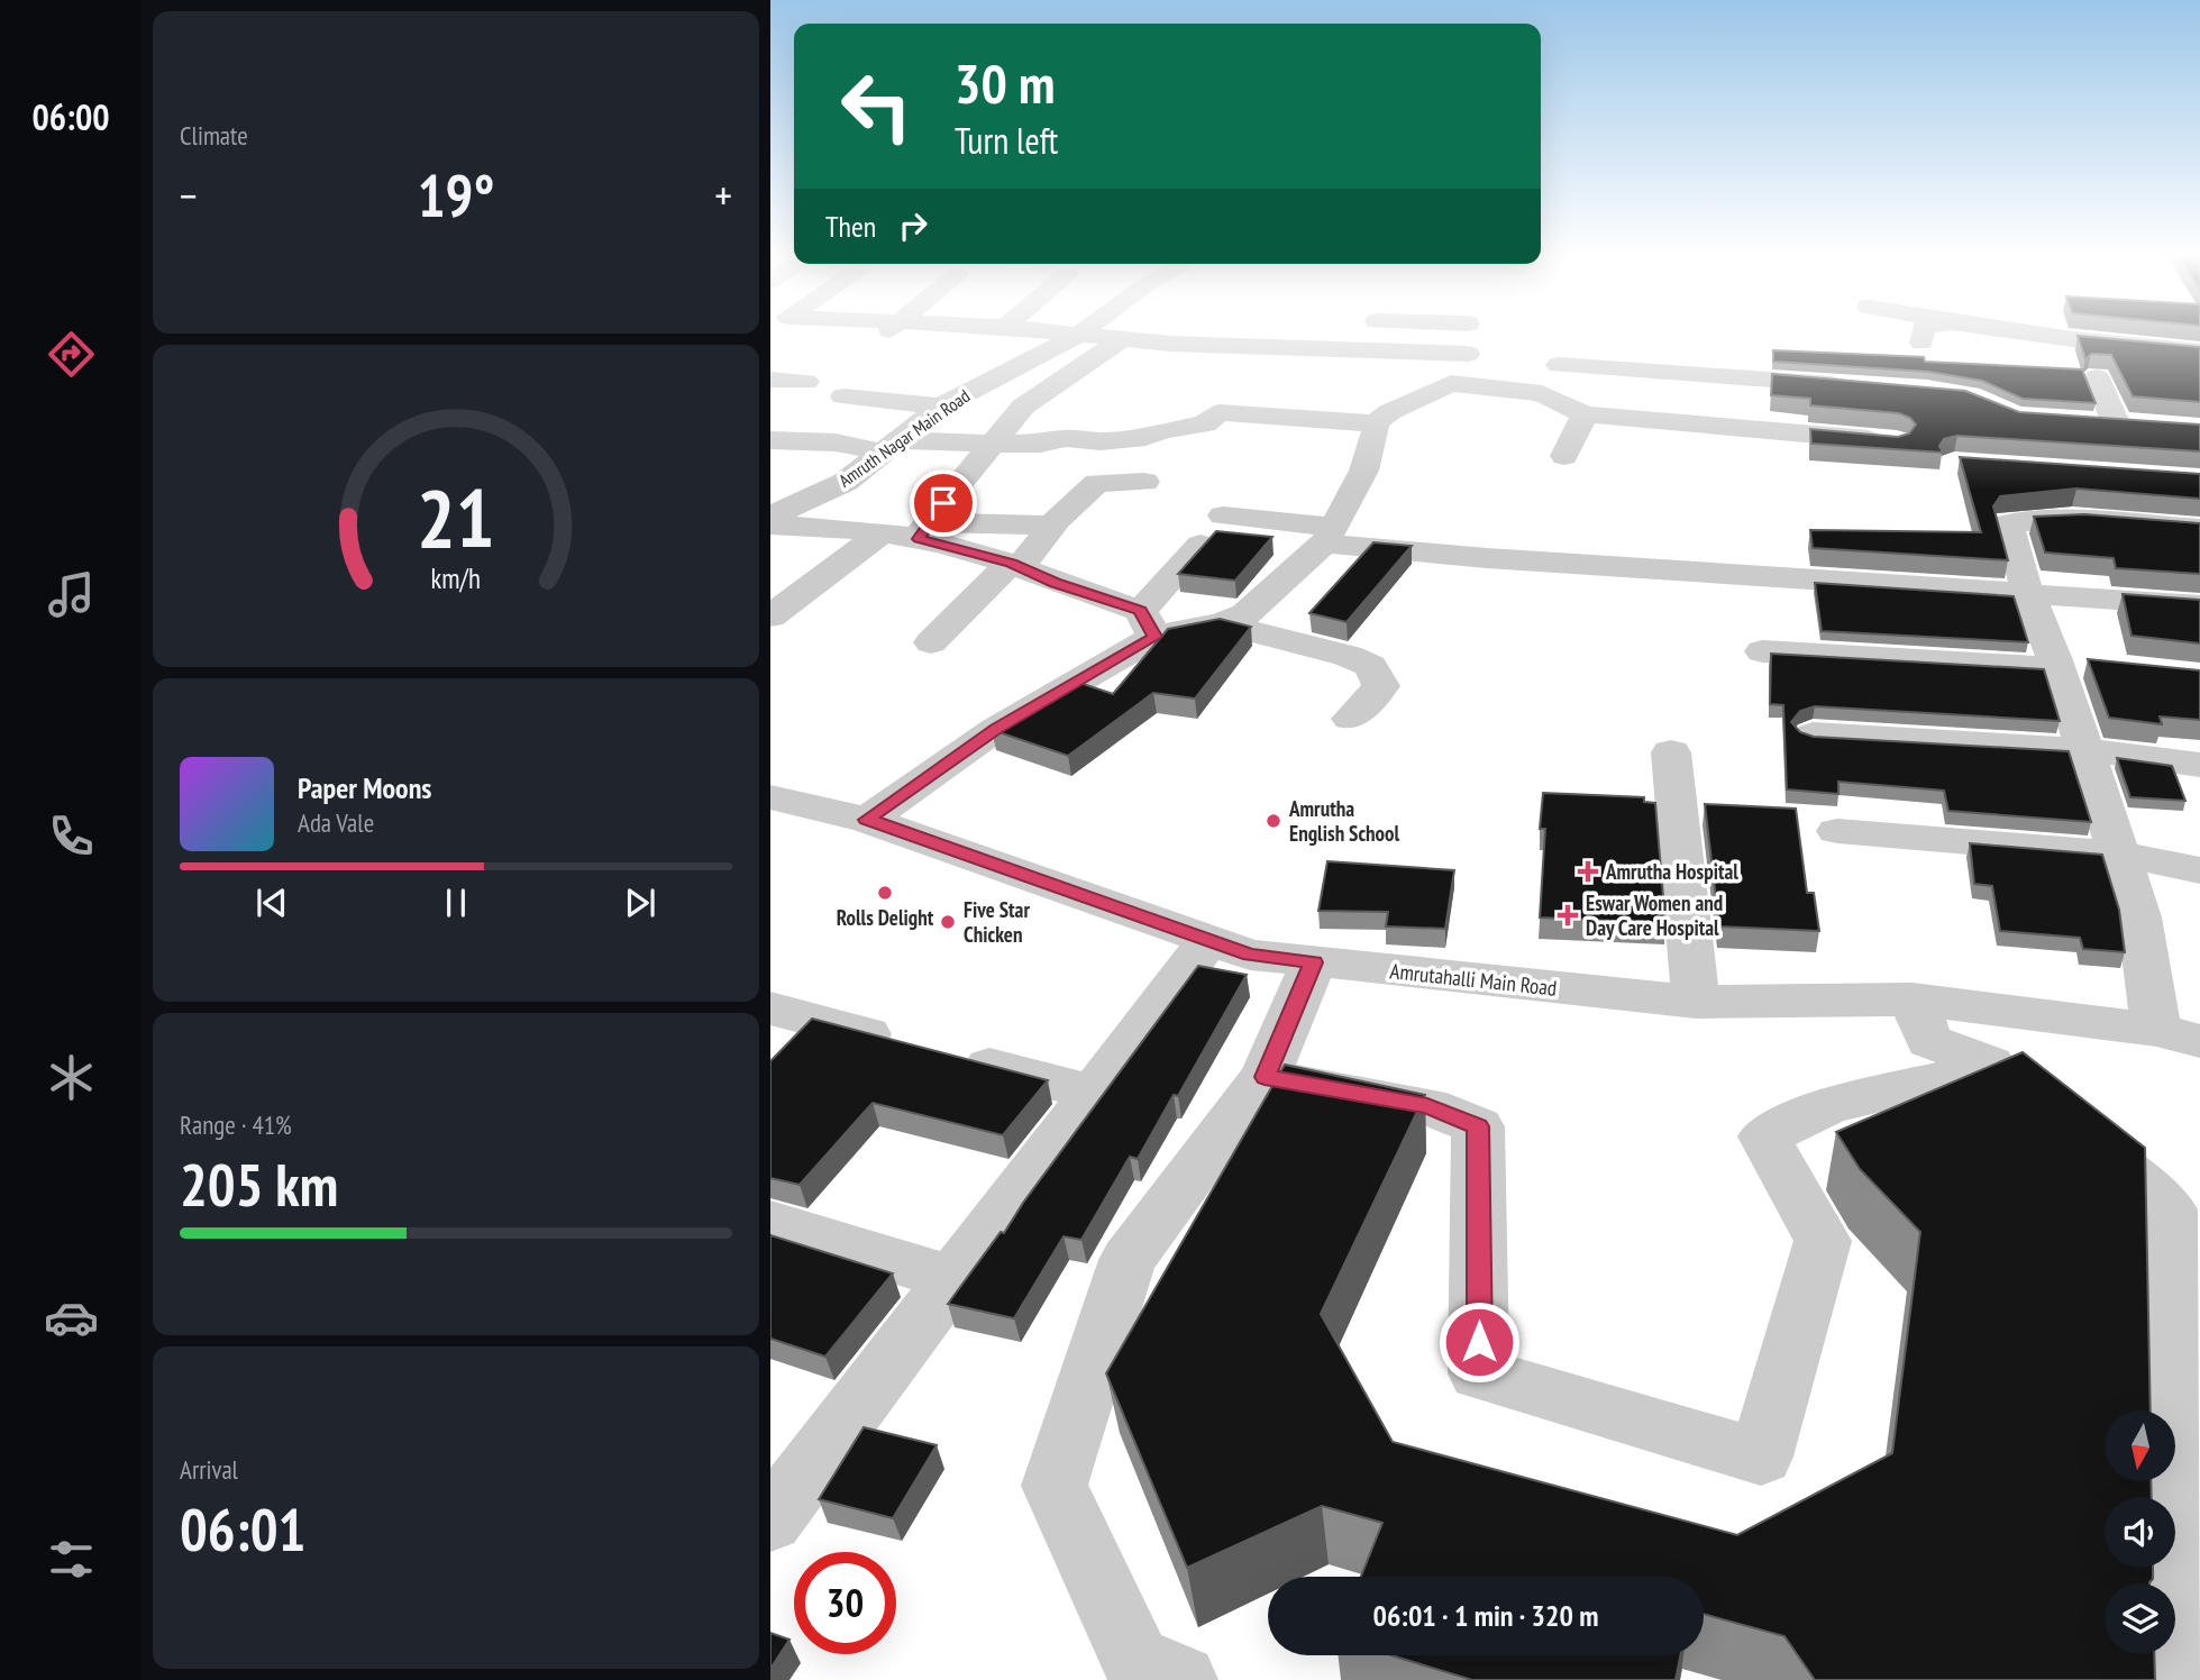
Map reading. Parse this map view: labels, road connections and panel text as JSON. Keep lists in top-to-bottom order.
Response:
{
  "streets": {
    "street": ["Amruth Nagar Main Road", "Amrutahalli Main Road"]
  },
  "places": {
    "other": ["Amrutha English School", "Rolls Delight", "Five Star Chicken"],
    "health": ["Amrutha Hospital", "Eswar Women and Day Care Hospital"]
  },
  "north": "bottom",
  "page": {
    "tabs": "06:00",
    "tile": [
      "Climate",
      ["Range · 41%", "205 km"],
      ["Arrival", "06:01"]
    ],
    "turn": ["30 m", "Turn left"],
    "heat": ["−", "19°", "+"],
    "then": "Then",
    "song": ["Paper Moons", "Ada Vale"],
    "limit": "30",
    "trip": "06:01 · 1 min · 320 m",
    "gauge": ["21", "km/h"]
  }
}
